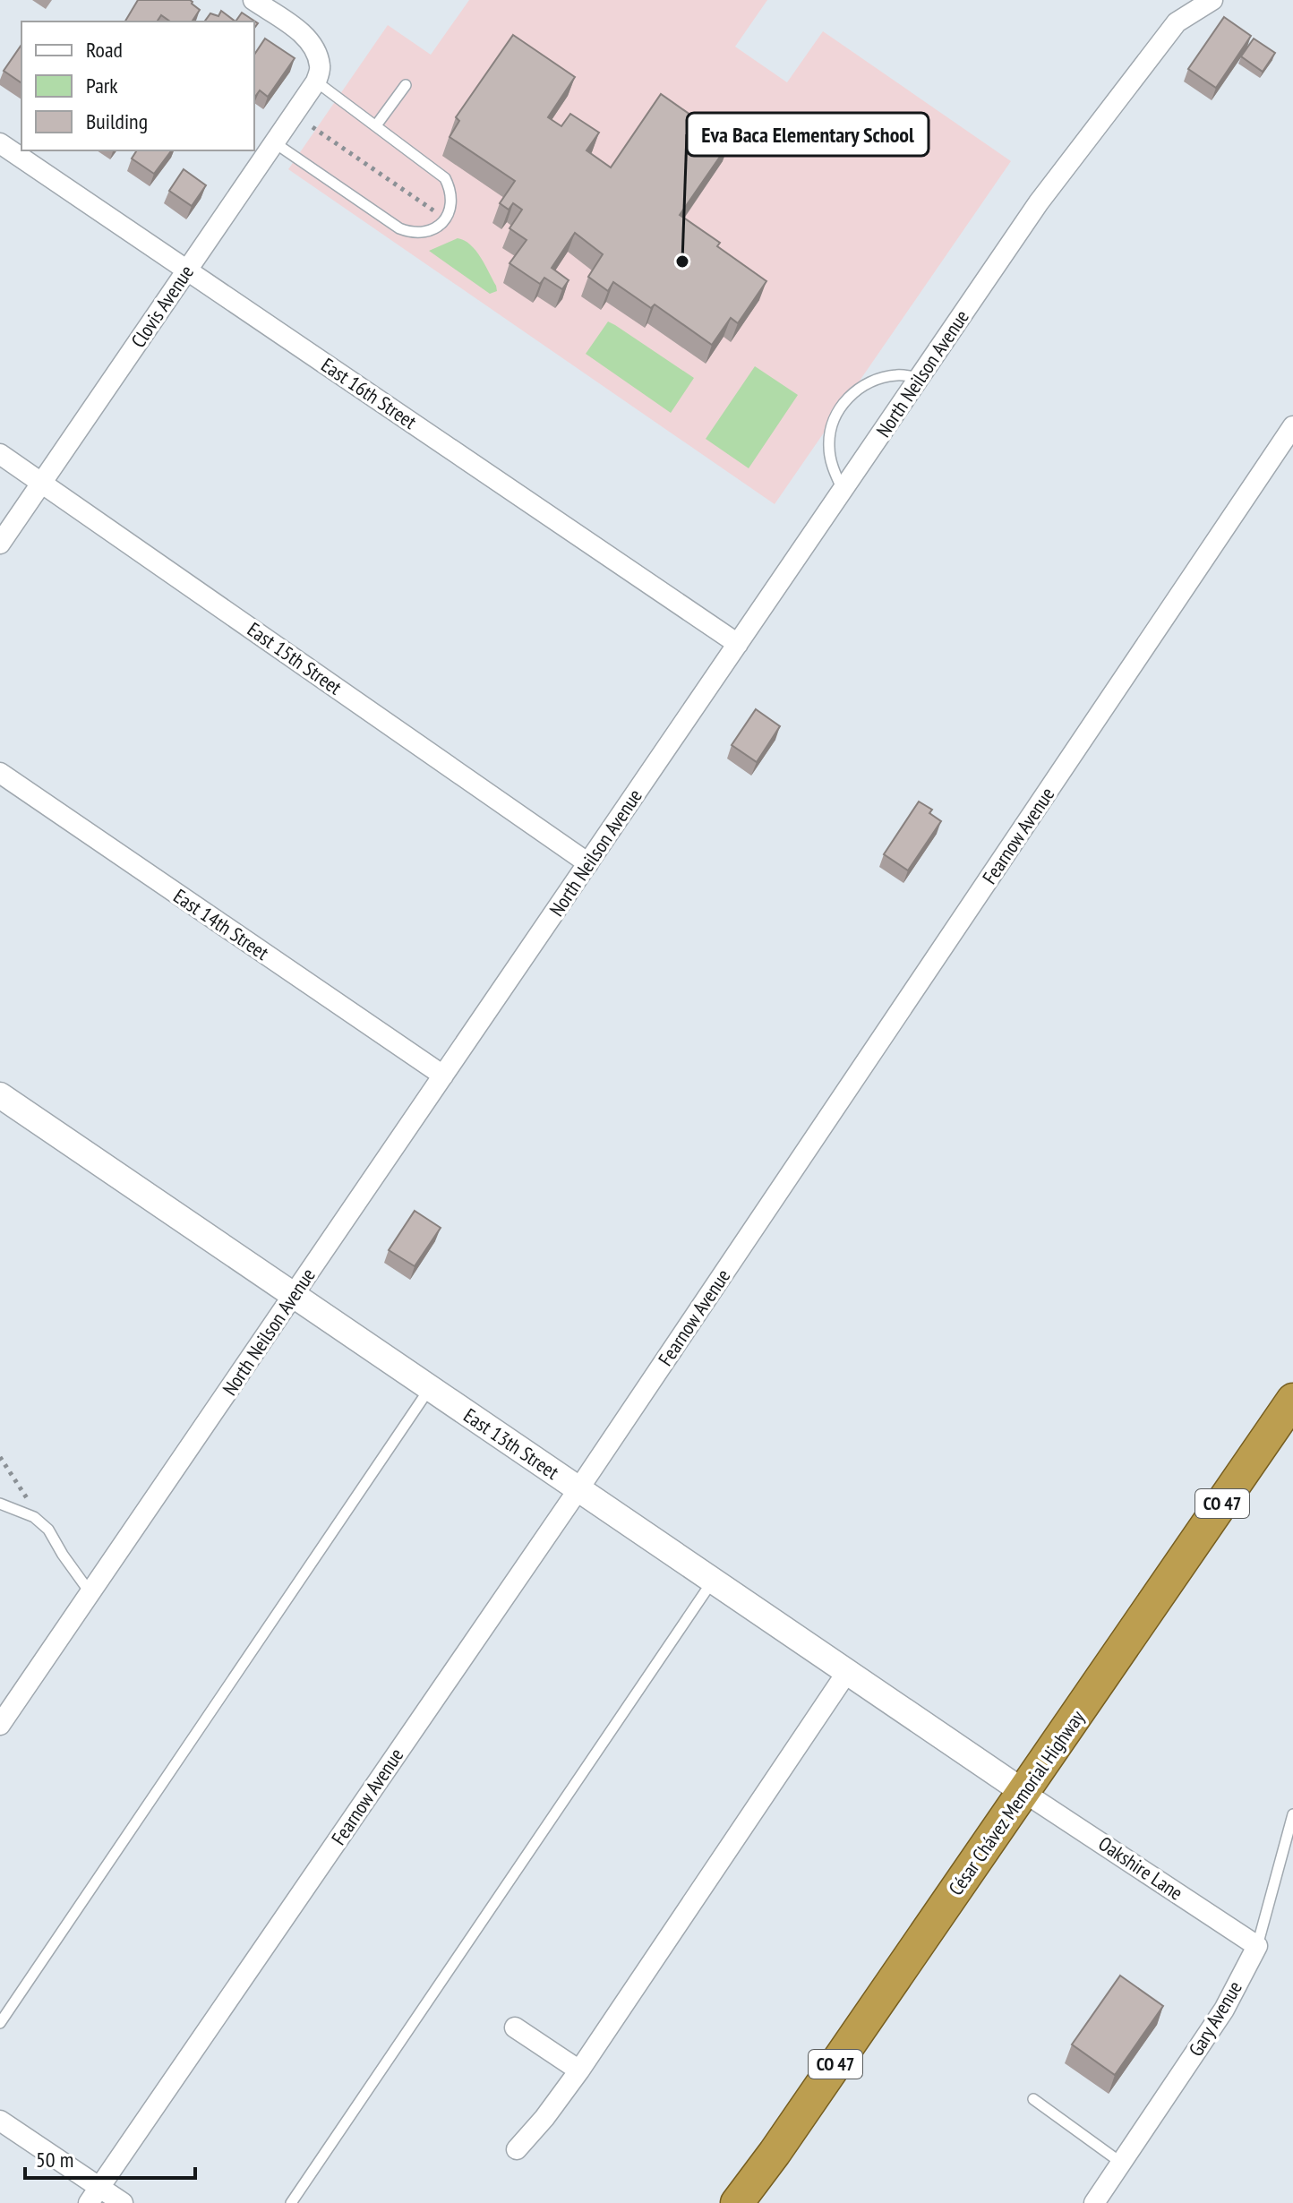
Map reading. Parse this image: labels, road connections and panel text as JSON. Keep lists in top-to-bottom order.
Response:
{
  "streets": {
    "highway": ["CO 47", "César Chávez Memorial Highway"],
    "street": [
      "Clovis Avenue",
      "North Neilson Avenue",
      "East 16th Street",
      "East 15th Street",
      "Fearnow Avenue",
      "East 14th Street",
      "East 13th Street",
      "Oakshire Lane",
      "Gary Avenue"
    ]
  },
  "crossings": [
    ["Clovis Avenue", "East 16th Street"],
    ["Clovis Avenue", "East 15th Street"],
    ["North Neilson Avenue", "East 16th Street"],
    ["North Neilson Avenue", "East 15th Street"],
    ["North Neilson Avenue", "East 14th Street"],
    ["North Neilson Avenue", "East 13th Street"],
    ["Fearnow Avenue", "East 13th Street"],
    ["East 13th Street", "César Chávez Memorial Highway"],
    ["East 13th Street", "Oakshire Lane"],
    ["César Chávez Memorial Highway", "Oakshire Lane"],
    ["Oakshire Lane", "Gary Avenue"]
  ],
  "places": ["Eva Baca Elementary School"],
  "legend": ["Road", "Park", "Building"],
  "scale_bar": "50 m"
}
